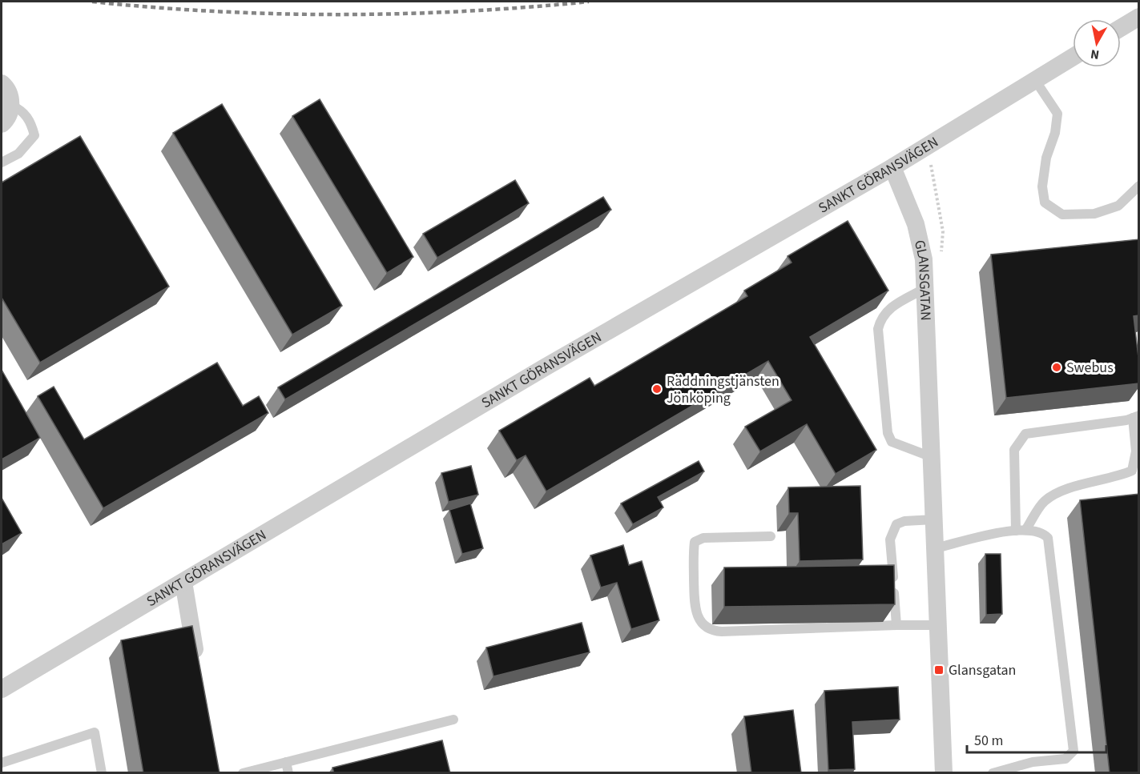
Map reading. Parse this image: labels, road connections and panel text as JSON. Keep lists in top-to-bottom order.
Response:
{
  "streets": {
    "street": ["SANKT GÖRANSVÄGEN", "GLANSGATAN"]
  },
  "crossings": [
    ["SANKT GÖRANSVÄGEN", "GLANSGATAN"]
  ],
  "places": {
    "other": ["Swebus", "Räddningstjänsten Jönköping"],
    "transit": ["Glansgatan"]
  },
  "scale_bar": "50 m",
  "north": "bottom"
}
